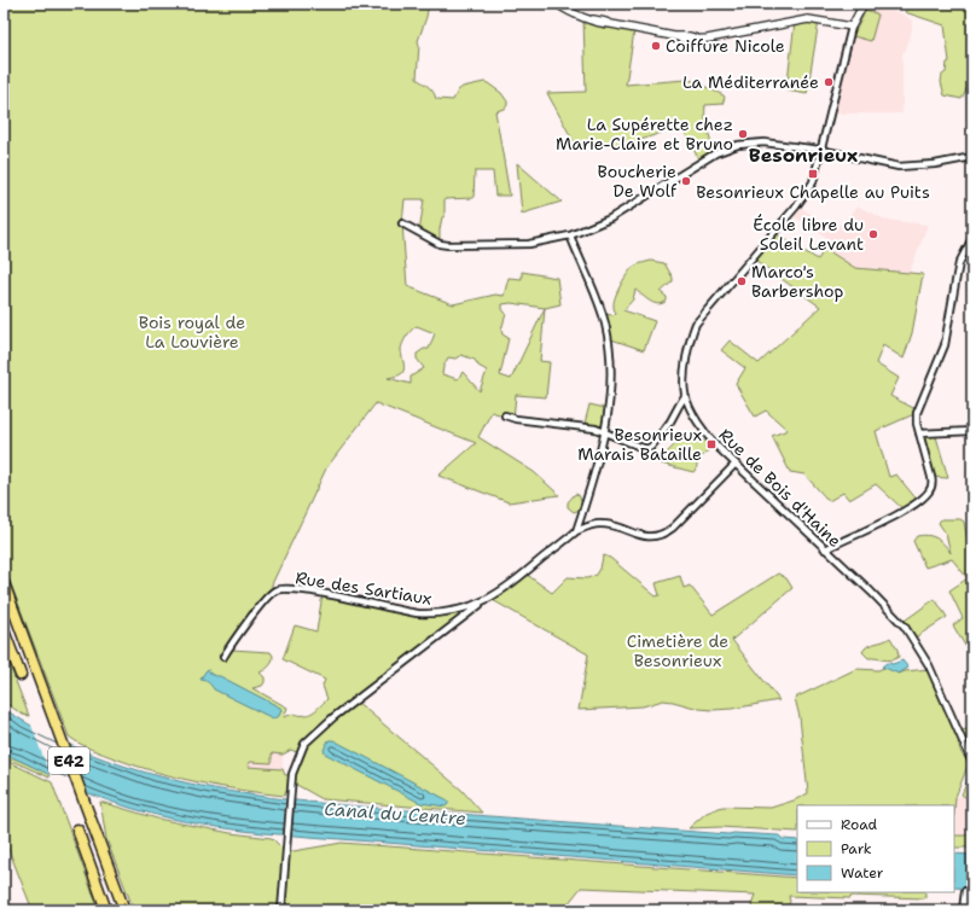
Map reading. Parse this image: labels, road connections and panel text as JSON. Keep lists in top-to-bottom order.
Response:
{
  "streets": {
    "highway": ["E42"],
    "street": ["Rue de Bois d'Haine", "Rue des Sartiaux"]
  },
  "crossings": [
    ["Rue de Bois d'Haine", "Rue des Sartiaux"]
  ],
  "districts": ["Besonrieux"],
  "water": ["Canal du Centre"],
  "parks": ["Bois royal de La Louvière", "Cimetière de Besonrieux"],
  "places": {
    "other": [
      "Coiffure Nicole",
      "La Méditerranée",
      "La Supérette chez Marie-Claire et Bruno",
      "Boucherie De Wolf",
      "École libre du Soleil Levant",
      "Marco's Barbershop"
    ],
    "transit": ["Besonrieux Chapelle au Puits", "Besonrieux Marais Bataille"]
  },
  "legend": ["Road", "Park", "Water"]
}
